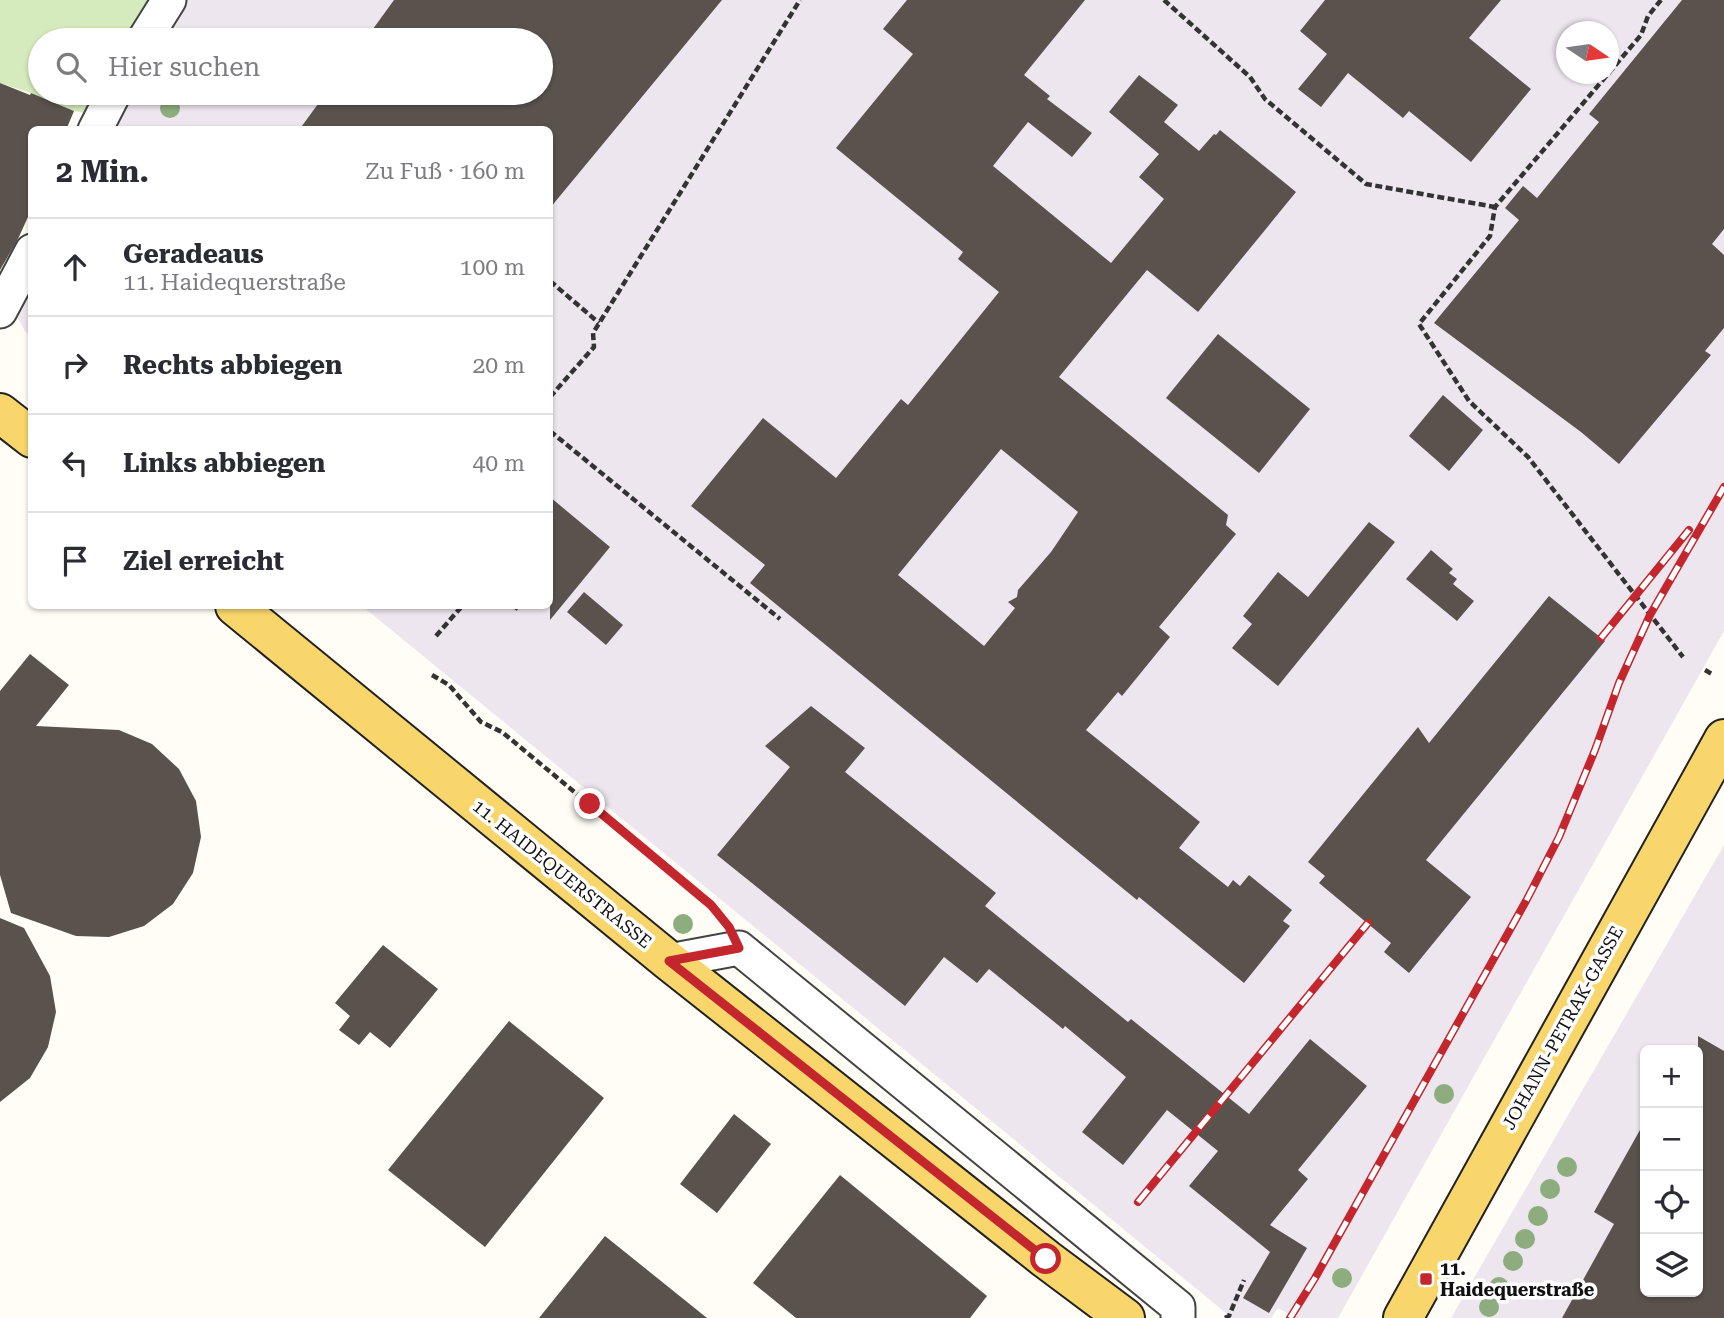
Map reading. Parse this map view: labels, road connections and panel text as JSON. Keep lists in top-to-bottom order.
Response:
{
  "streets": {
    "main road": ["11. HAIDEQUERSTRASSE", "JOHANN-PETRAK-GASSE"]
  },
  "places": {
    "transit": ["11. Haidequerstraße"]
  },
  "north": "right",
  "page": {
    "search": "Hier suchen",
    "heading": ["2 Min.", "Zu Fuß · 160 m"],
    "list": [
      ["Geradeaus", "11. Haidequerstraße", "100 m"],
      ["Rechts abbiegen", "20 m"],
      ["Links abbiegen", "40 m"],
      "Ziel erreicht"
    ],
    "map_buttons": ["+", "−"]
  }
}
